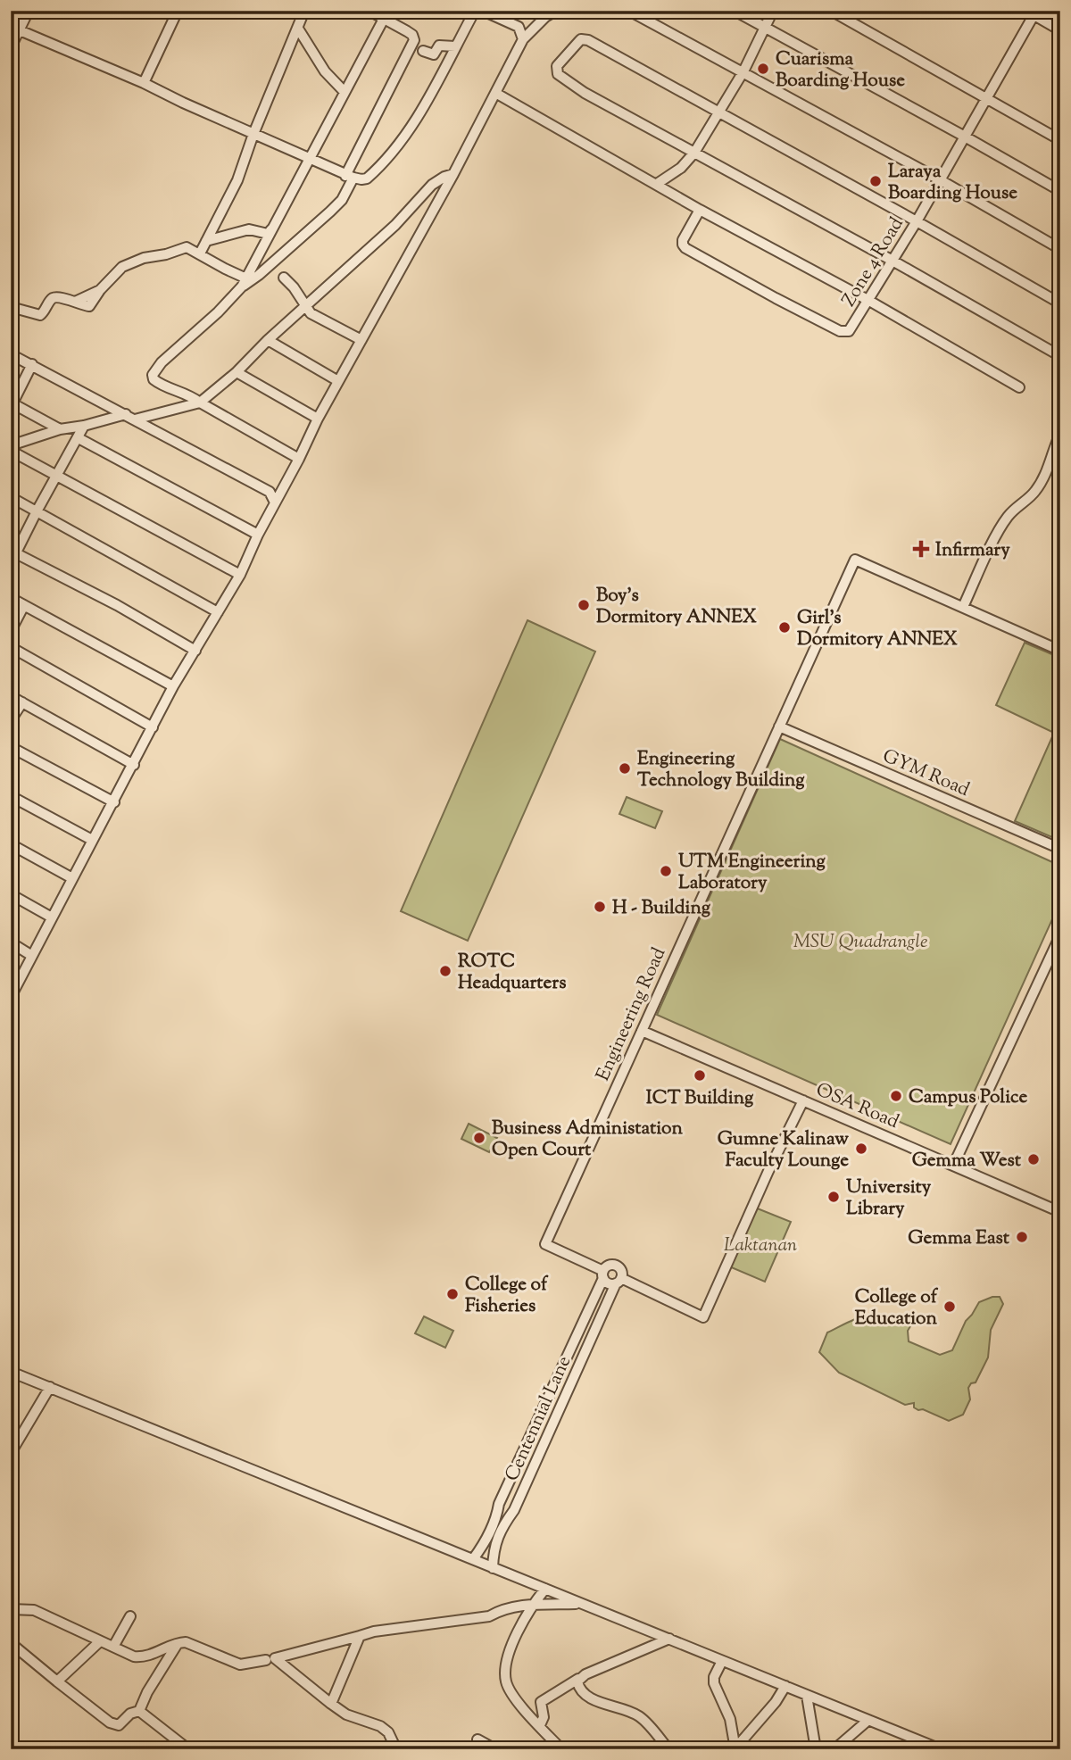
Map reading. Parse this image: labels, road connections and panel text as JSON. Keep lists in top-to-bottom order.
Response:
{
  "streets": {
    "street": [
      "Zone 4 Road",
      "GYM Road",
      "Engineering Road",
      "OSA Road",
      "Centennial Lane"
    ]
  },
  "crossings": [
    ["GYM Road", "Engineering Road"],
    ["Engineering Road", "OSA Road"],
    ["Engineering Road", "Centennial Lane"]
  ],
  "parks": ["MSU Quadrangle", "Laktanan"],
  "places": {
    "other": [
      "Cuarisma Boarding House",
      "Laraya Boarding House",
      "Boy's Dormitory ANNEX",
      "Girl's Dormitory ANNEX",
      "Engineering Technology Building",
      "UTM Engineering Laboratory",
      "H - Building",
      "ROTC Headquarters",
      "ICT Building",
      "Campus Police",
      "Business Administation Open Court",
      "Gumne Kalinaw Faculty Lounge",
      "Gemma West",
      "University Library",
      "Gemma East",
      "College of Fisheries",
      "College of Education"
    ],
    "health": ["Infirmary"]
  }
}
